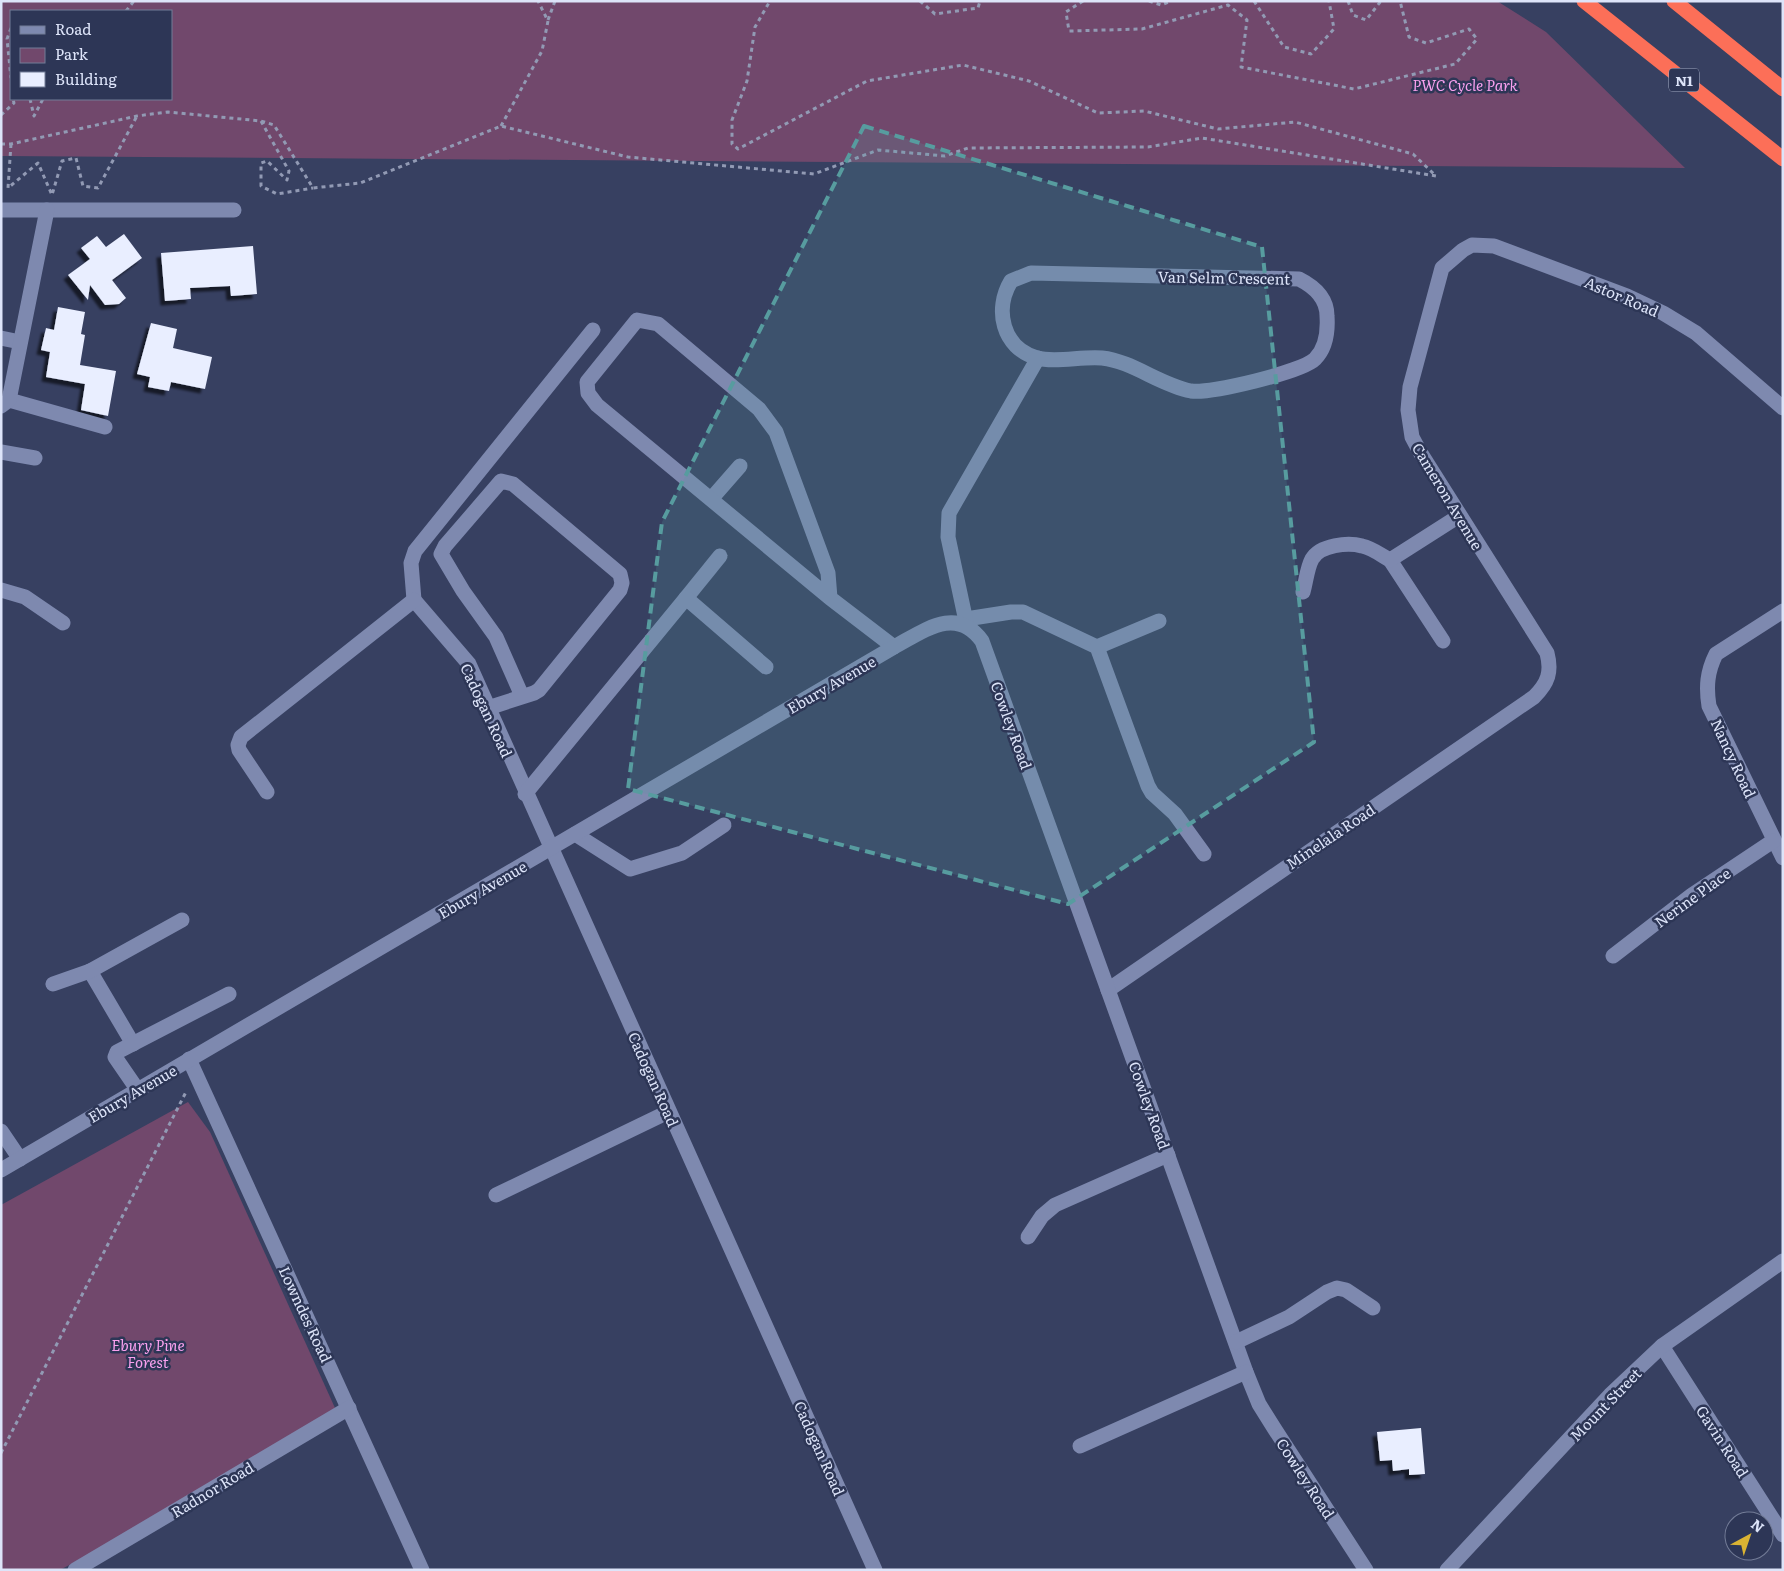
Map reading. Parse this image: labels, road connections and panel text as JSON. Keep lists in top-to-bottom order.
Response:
{
  "streets": {
    "highway": ["N1"],
    "street": [
      "Van Selm Crescent",
      "Astor Road",
      "Cameron Avenue",
      "Ebury Avenue",
      "Cadogan Road",
      "Cowley Road",
      "Nancy Road",
      "Minelala Road",
      "Nerine Place",
      "Lowndes Road",
      "Mount Street",
      "Gavin Road",
      "Radnor Road"
    ]
  },
  "crossings": [
    ["Astor Road", "Cameron Avenue"],
    ["Cameron Avenue", "Minelala Road"],
    ["Ebury Avenue", "Cadogan Road"],
    ["Ebury Avenue", "Cowley Road"],
    ["Ebury Avenue", "Lowndes Road"],
    ["Cowley Road", "Minelala Road"],
    ["Nancy Road", "Nerine Place"],
    ["Lowndes Road", "Radnor Road"],
    ["Mount Street", "Gavin Road"]
  ],
  "parks": ["PWC Cycle Park", "Ebury Pine Forest"],
  "legend": ["Road", "Park", "Building"],
  "north": "top right"
}
